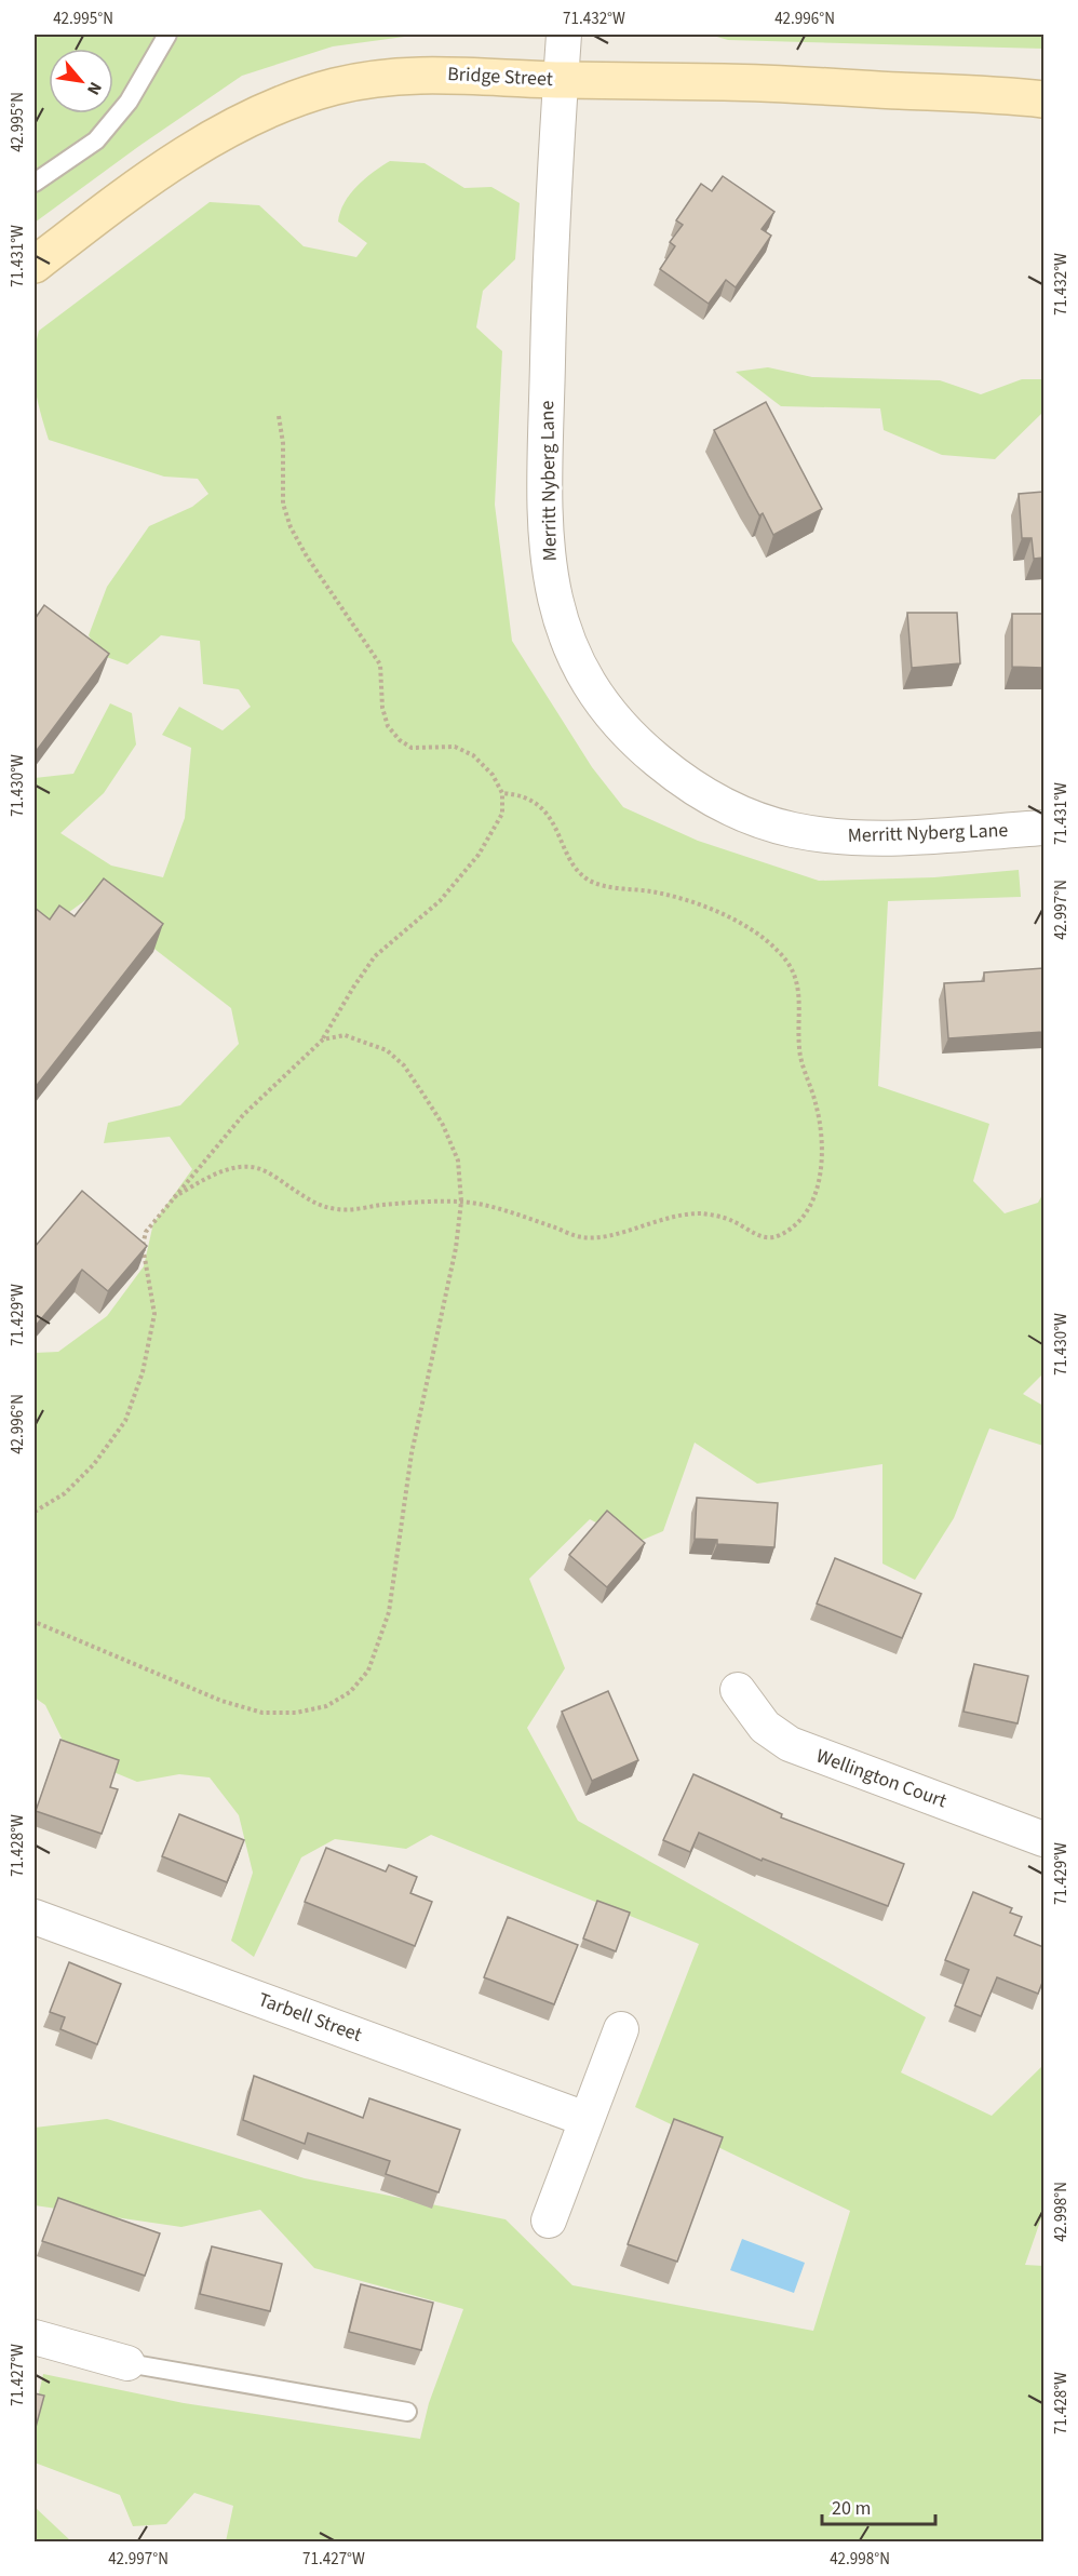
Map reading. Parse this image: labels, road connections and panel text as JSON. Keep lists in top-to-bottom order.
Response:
{
  "streets": {
    "street": [
      "Bridge Street",
      "Merritt Nyberg Lane",
      "Wellington Court",
      "Tarbell Street"
    ]
  },
  "crossings": [
    ["Bridge Street", "Merritt Nyberg Lane"]
  ],
  "scale_bar": "20 m",
  "north": "bottom right",
  "coordinates": [
    "42.995°N",
    "71.432°W",
    "42.996°N",
    "71.431°W",
    "71.430°W",
    "42.997°N",
    "71.429°W",
    "71.428°W",
    "42.998°N",
    "71.427°W"
  ]
}
